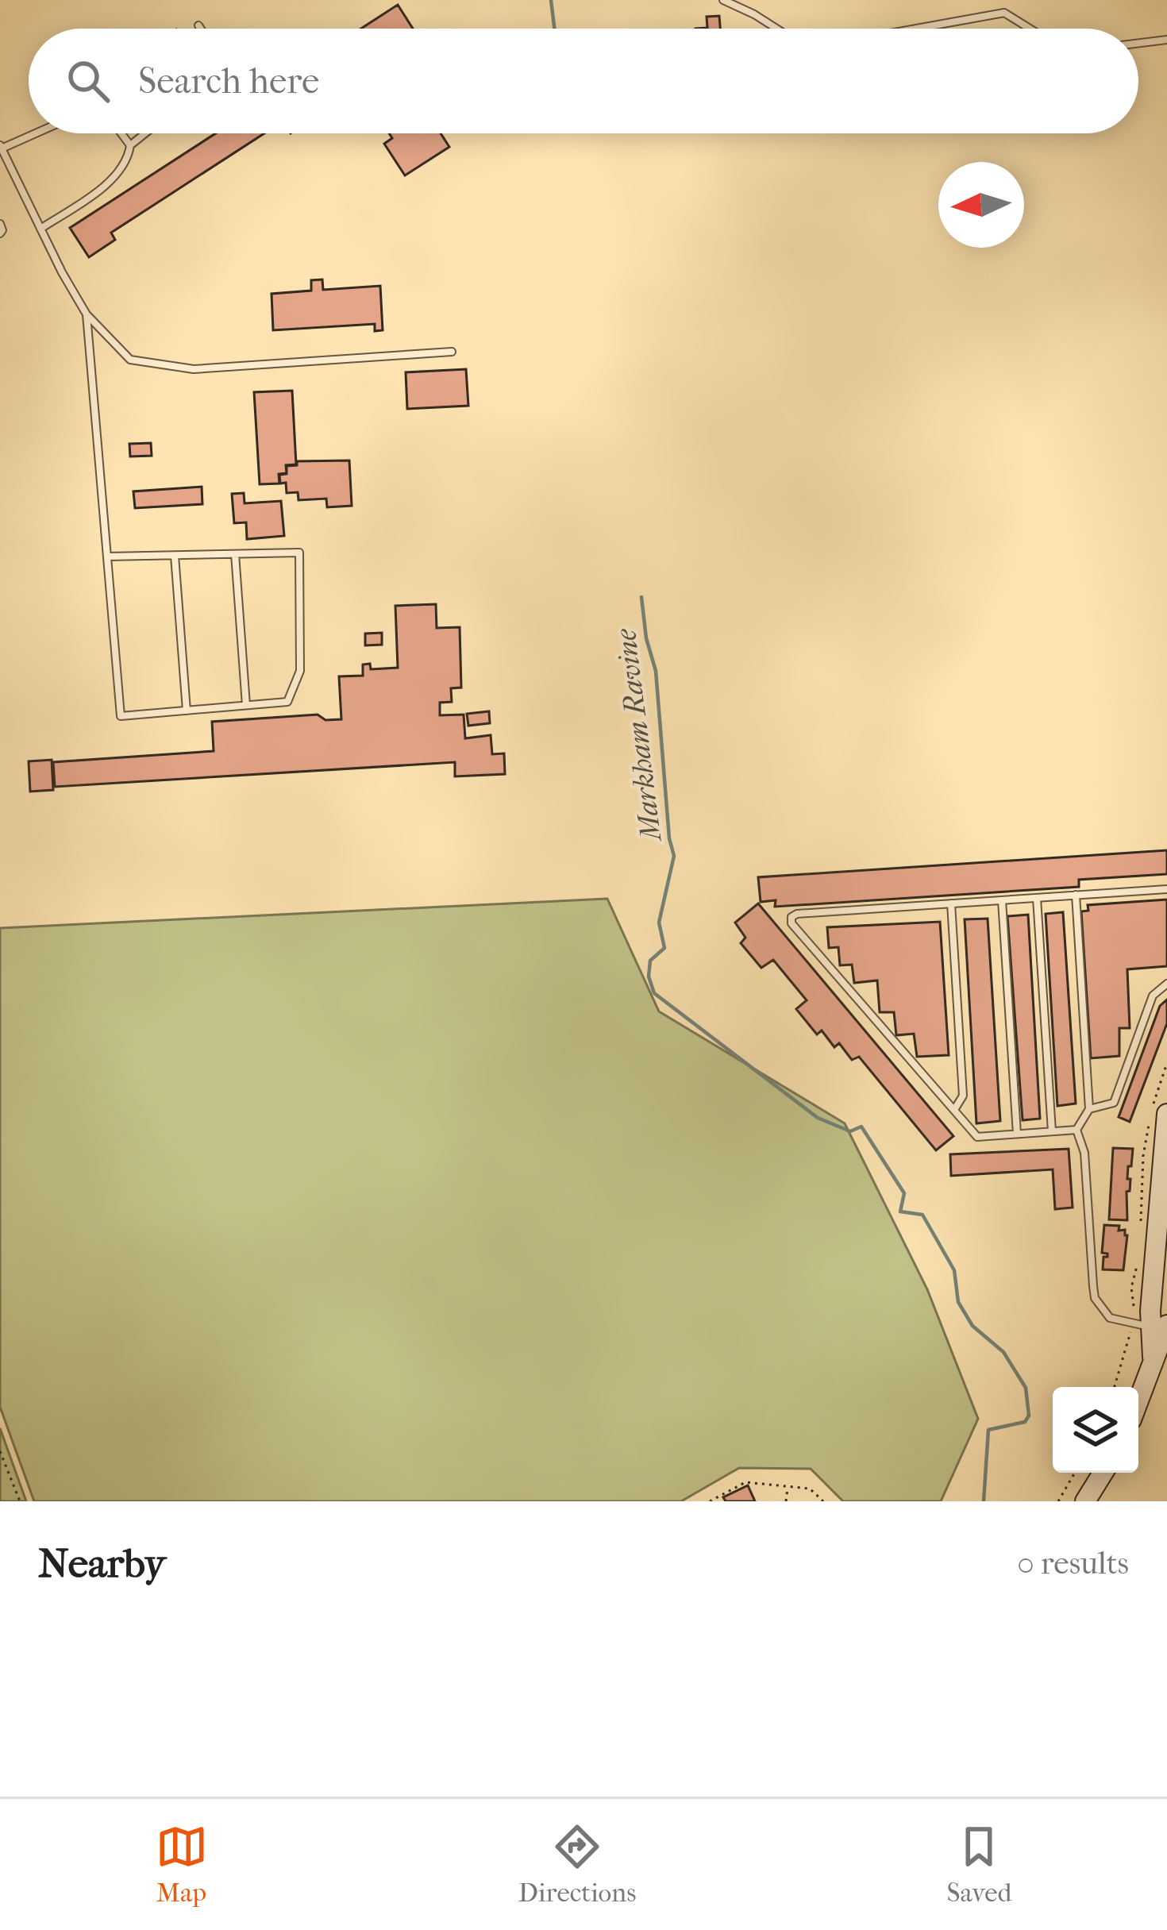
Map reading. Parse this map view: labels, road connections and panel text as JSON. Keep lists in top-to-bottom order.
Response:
{
  "water": ["Markham Ravine"],
  "north": "left",
  "page": {
    "search": "Search here",
    "heading": ["Nearby", "0 results"],
    "nav": ["Map", "Directions", "Saved"]
  }
}
